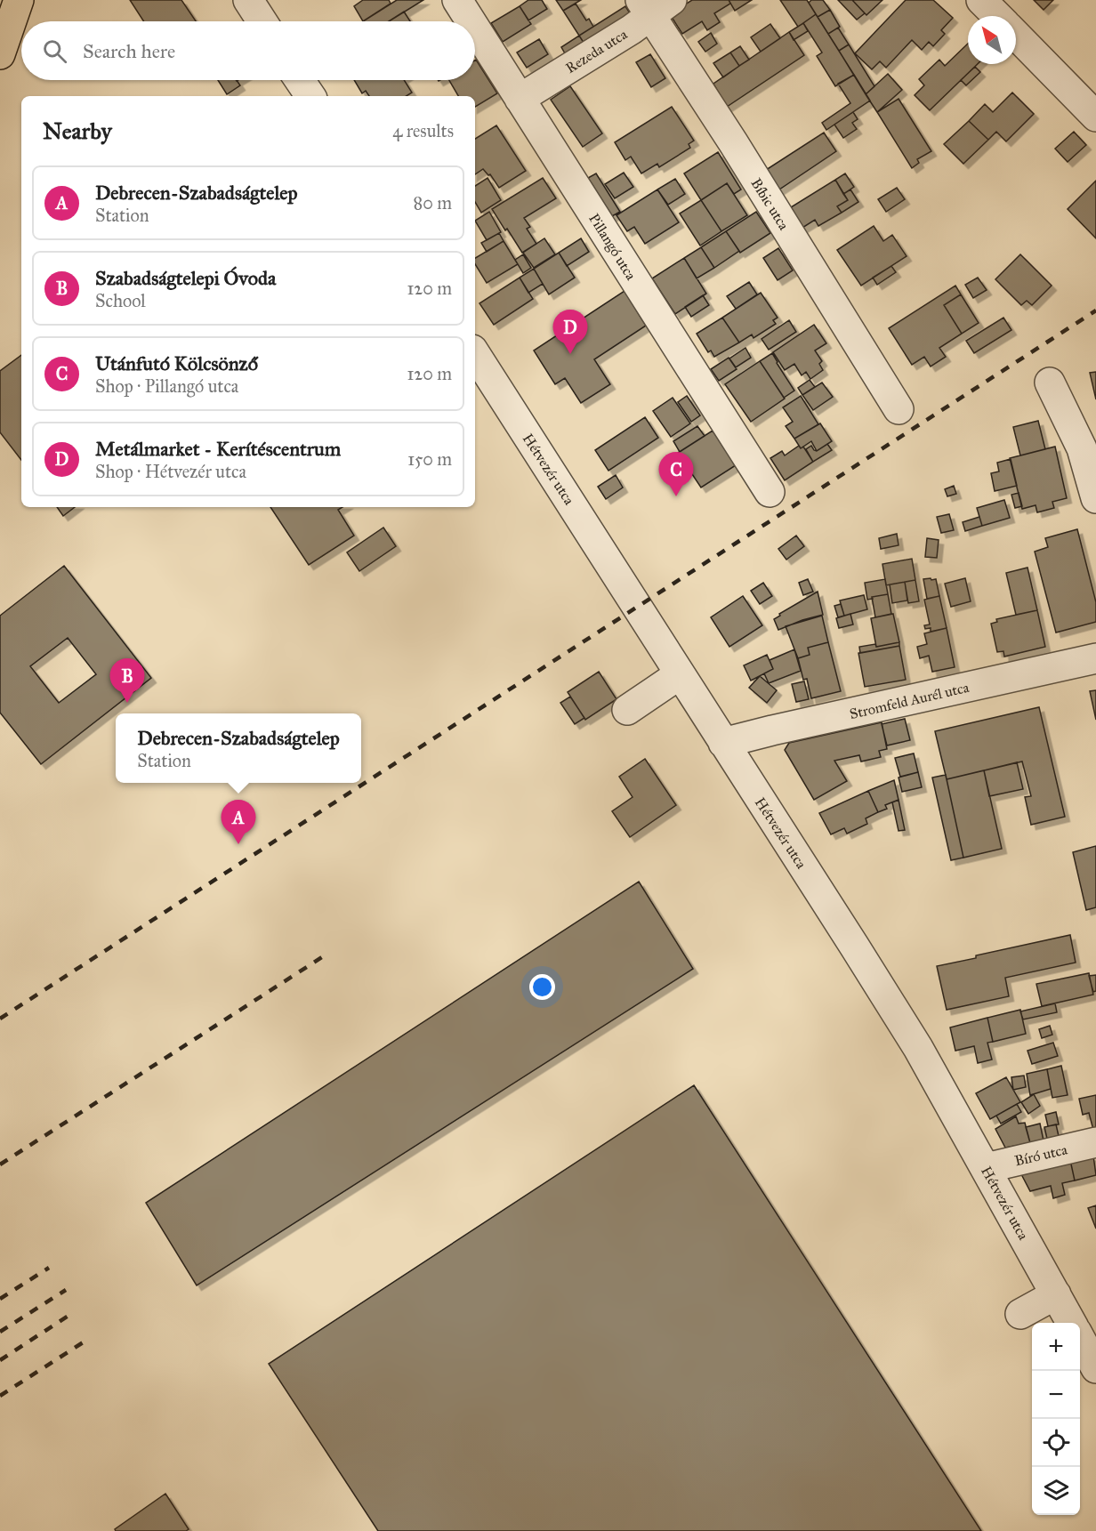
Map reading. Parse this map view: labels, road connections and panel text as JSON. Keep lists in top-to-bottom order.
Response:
{
  "streets": {
    "street": [
      "Rezeda utca",
      "Bíbic utca",
      "Pillangó utca",
      "Hétvezér utca",
      "Stromfeld Aurél utca",
      "Bíró utca"
    ]
  },
  "crossings": [
    ["Rezeda utca", "Bíbic utca"],
    ["Rezeda utca", "Pillangó utca"],
    ["Hétvezér utca", "Stromfeld Aurél utca"],
    ["Hétvezér utca", "Bíró utca"]
  ],
  "north": "top left",
  "page": {
    "search": "Search here",
    "heading": ["Nearby", "4 results"],
    "list": [
      {
        "mark": "A",
        "name": "Debrecen-Szabadságtelep",
        "note": "Station",
        "value": "80 m"
      },
      {
        "mark": "B",
        "name": "Szabadságtelepi Óvoda",
        "note": "School",
        "value": "120 m"
      },
      {
        "mark": "C",
        "name": "Utánfutó Kölcsönző",
        "note": "Shop · Pillangó utca",
        "value": "120 m"
      },
      {
        "mark": "D",
        "name": "Metálmarket - Kerítéscentrum",
        "note": "Shop · Hétvezér utca",
        "value": "150 m"
      }
    ],
    "pins": [
      "D",
      "C",
      "B",
      "A"
    ],
    "popup": ["Debrecen-Szabadságtelep", "Station"],
    "map_buttons": ["+", "−"]
  }
}
